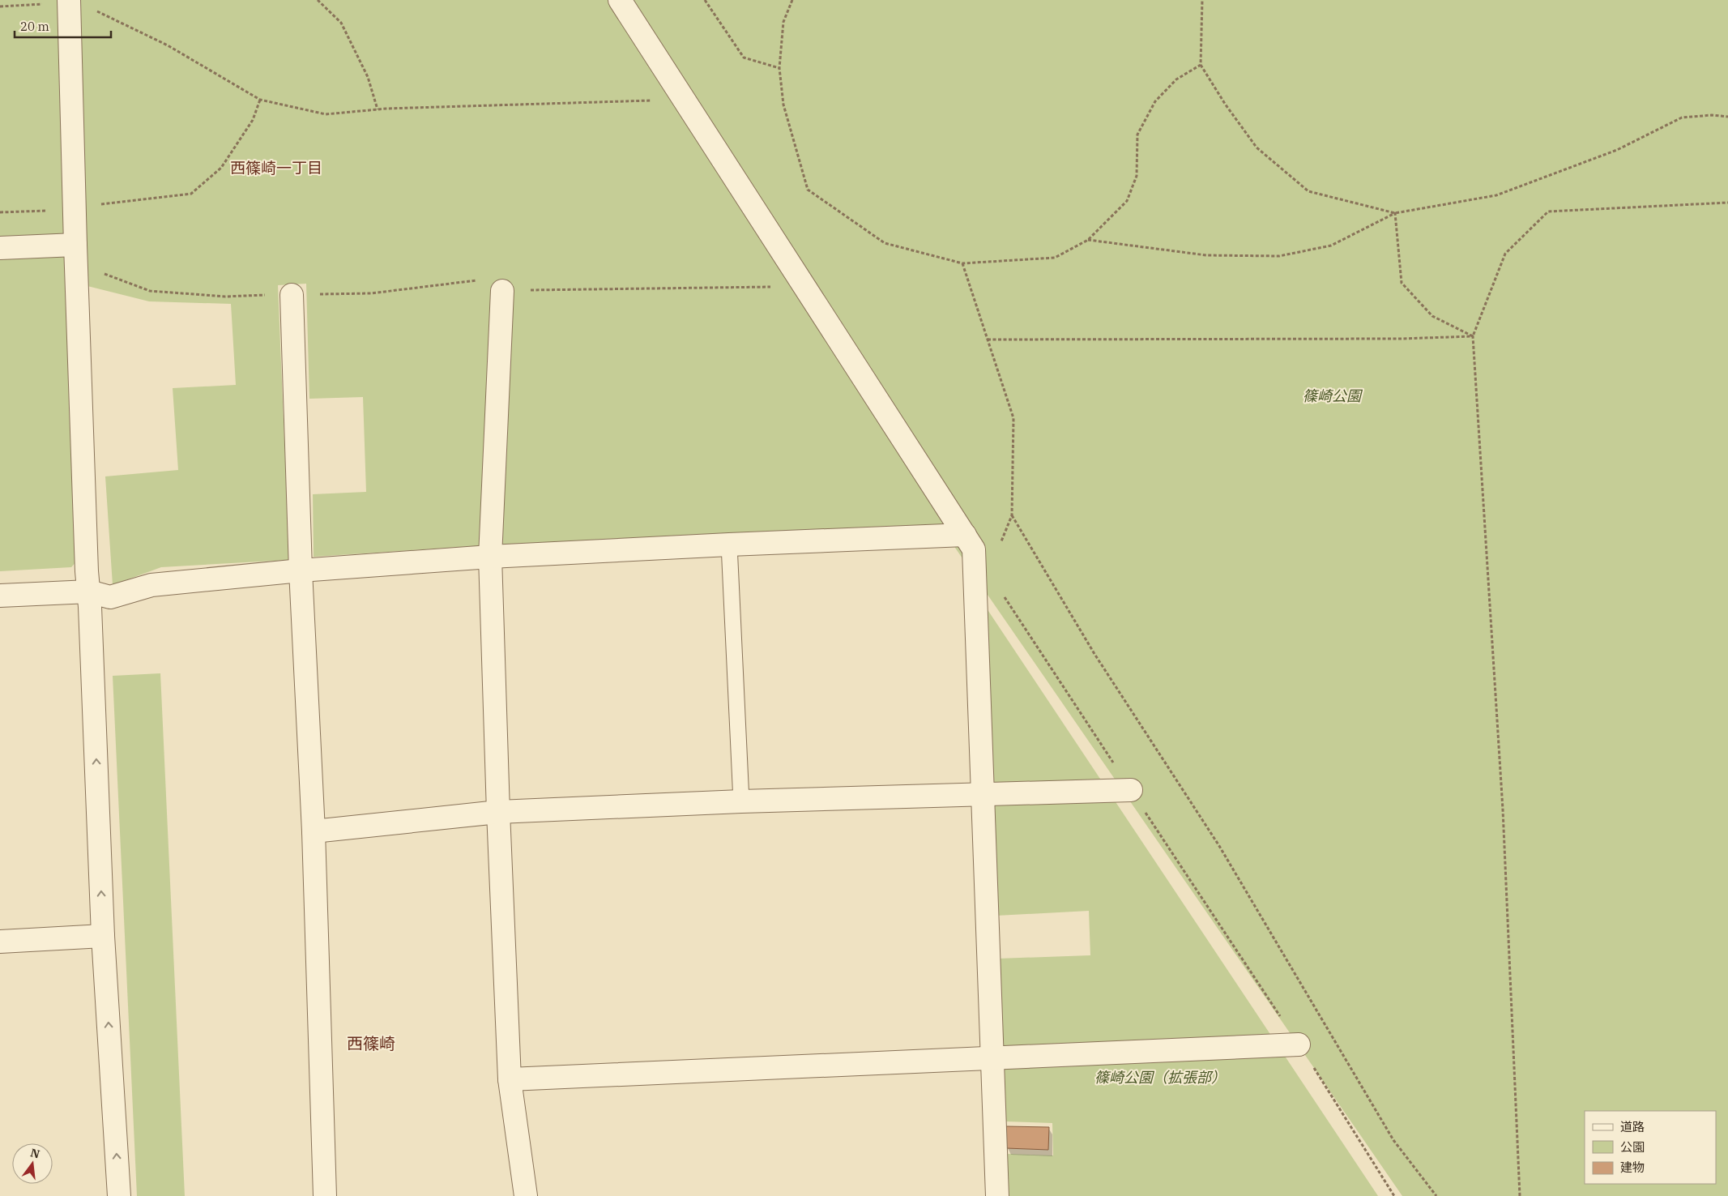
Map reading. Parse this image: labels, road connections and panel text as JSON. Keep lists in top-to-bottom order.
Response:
{
  "districts": ["西篠崎一丁目", "西篠崎"],
  "parks": ["篠崎公園", "篠崎公園（拡張部）"],
  "legend": ["道路", "公園", "建物"],
  "scale_bar": "20 m",
  "north": "top"
}
